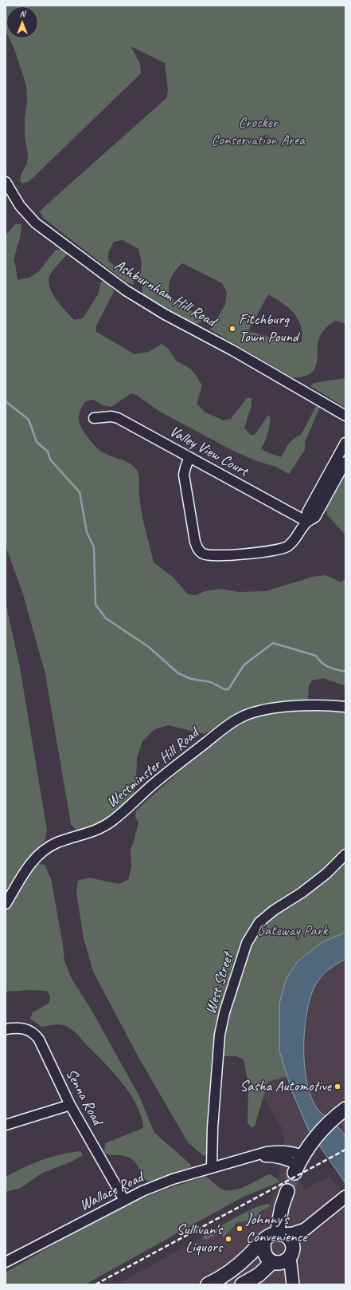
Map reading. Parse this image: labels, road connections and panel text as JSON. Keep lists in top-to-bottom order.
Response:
{
  "streets": {
    "street": [
      "Ashburnham Hill Road",
      "Valley View Court",
      "Westminster Hill Road",
      "West Street",
      "Senna Road",
      "Wallace Road"
    ]
  },
  "crossings": [
    ["West Street", "Wallace Road"],
    ["Senna Road", "Wallace Road"]
  ],
  "parks": ["Crocker Conservation Area", "Gateway Park"],
  "places": [
    "Fitchburg Town Pound",
    "Sasha Automotive",
    "Johnny's Convenience",
    "Sullivan's Liquors"
  ],
  "north": "top"
}
